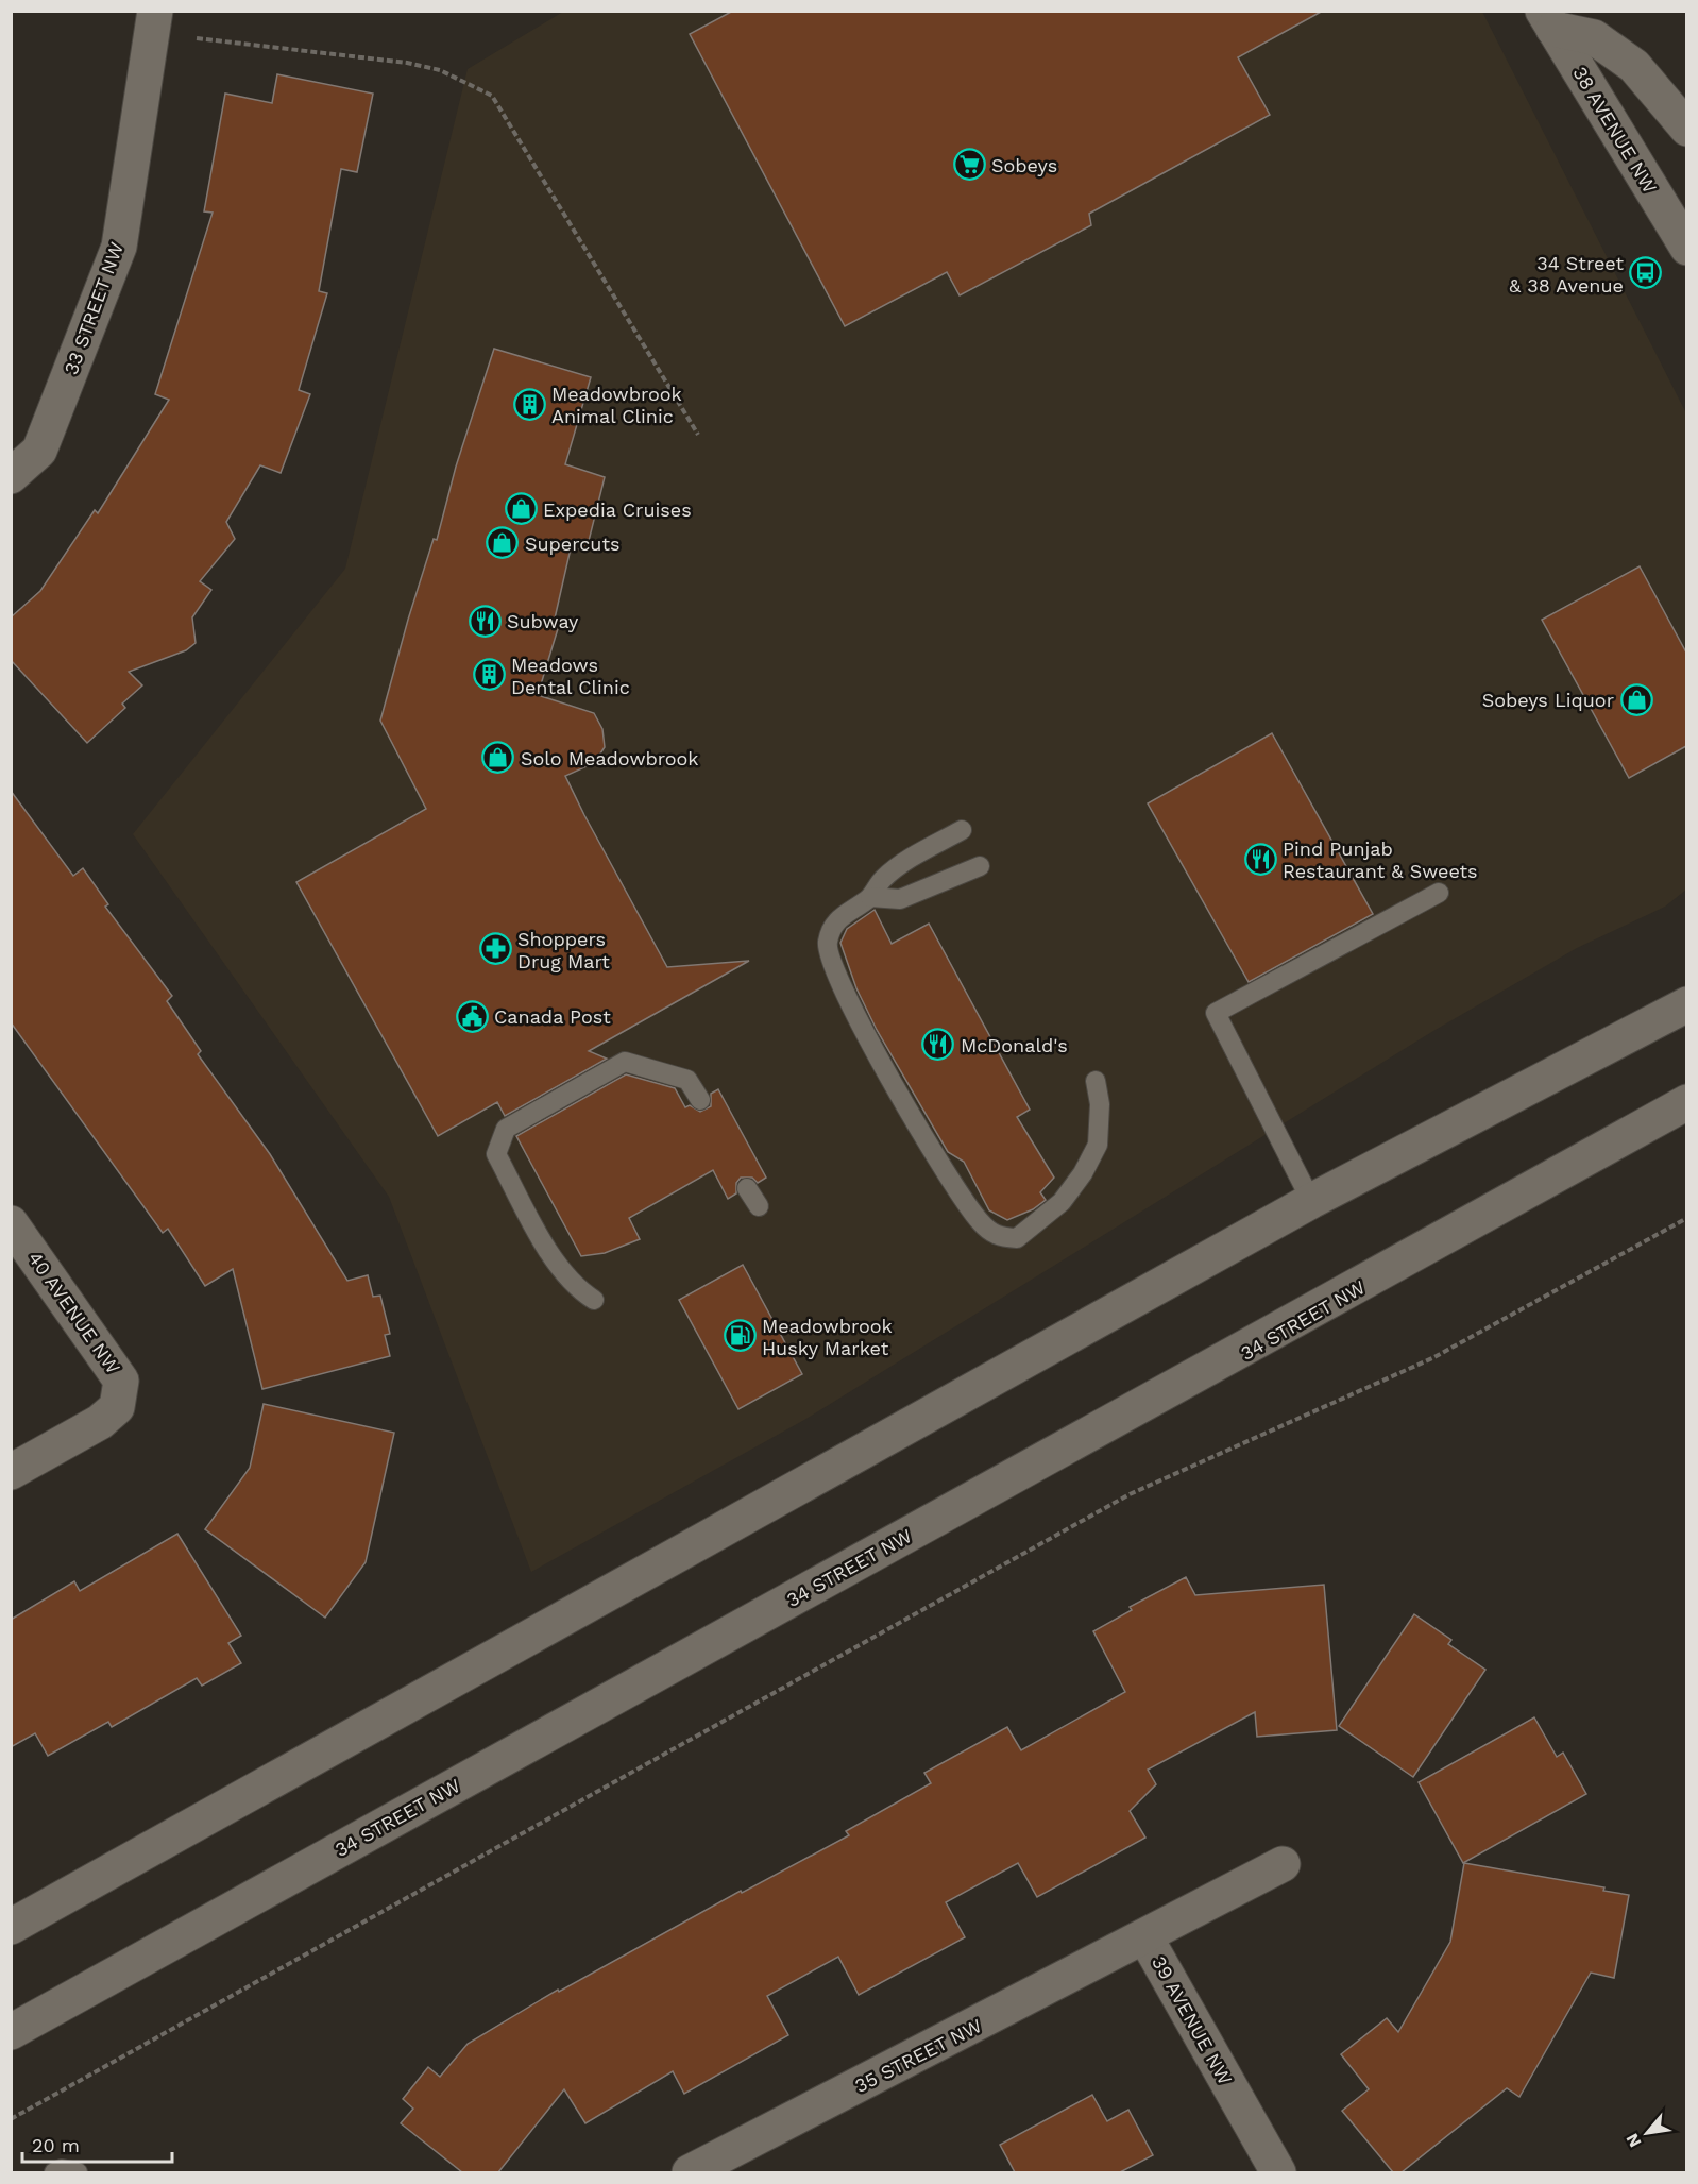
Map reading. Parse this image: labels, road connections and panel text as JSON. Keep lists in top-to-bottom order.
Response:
{
  "streets": {
    "main road": [
      "38 AVENUE NW",
      "33 STREET NW",
      "40 AVENUE NW",
      "34 STREET NW",
      "39 AVENUE NW",
      "35 STREET NW"
    ]
  },
  "crossings": [
    ["39 AVENUE NW", "35 STREET NW"]
  ],
  "places": {
    "supermarket": ["Sobeys"],
    "bus stop": ["34 Street & 38 Avenue"],
    "building": ["Meadowbrook Animal Clinic", "Meadows Dental Clinic"],
    "shop": [
      "Expedia Cruises",
      "Supercuts",
      "Sobeys Liquor",
      "Solo Meadowbrook"
    ],
    "restaurant": ["Subway", "Pind Punjab Restaurant & Sweets", "McDonald's"],
    "pharmacy": ["Shoppers Drug Mart"],
    "public building": ["Canada Post"],
    "fuel station": ["Meadowbrook Husky Market"]
  },
  "scale_bar": "20 m",
  "north": "bottom left"
}
